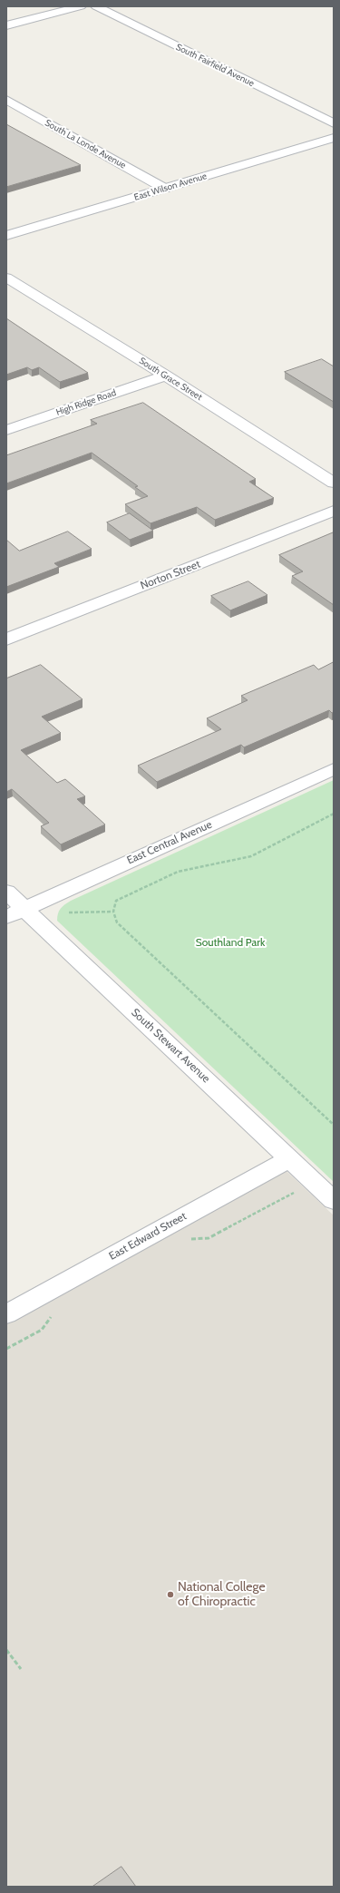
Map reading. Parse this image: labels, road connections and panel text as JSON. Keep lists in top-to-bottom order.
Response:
{
  "streets": {
    "street": [
      "South Fairfield Avenue",
      "South La Londe Avenue",
      "East Wilson Avenue",
      "South Grace Street",
      "High Ridge Road",
      "Norton Street",
      "East Central Avenue",
      "South Stewart Avenue",
      "East Edward Street"
    ]
  },
  "crossings": [
    ["South La Londe Avenue", "East Wilson Avenue"],
    ["South Grace Street", "High Ridge Road"],
    ["East Central Avenue", "South Stewart Avenue"],
    ["South Stewart Avenue", "East Edward Street"]
  ],
  "parks": ["Southland Park"],
  "places": ["National College of Chiropractic"]
}
